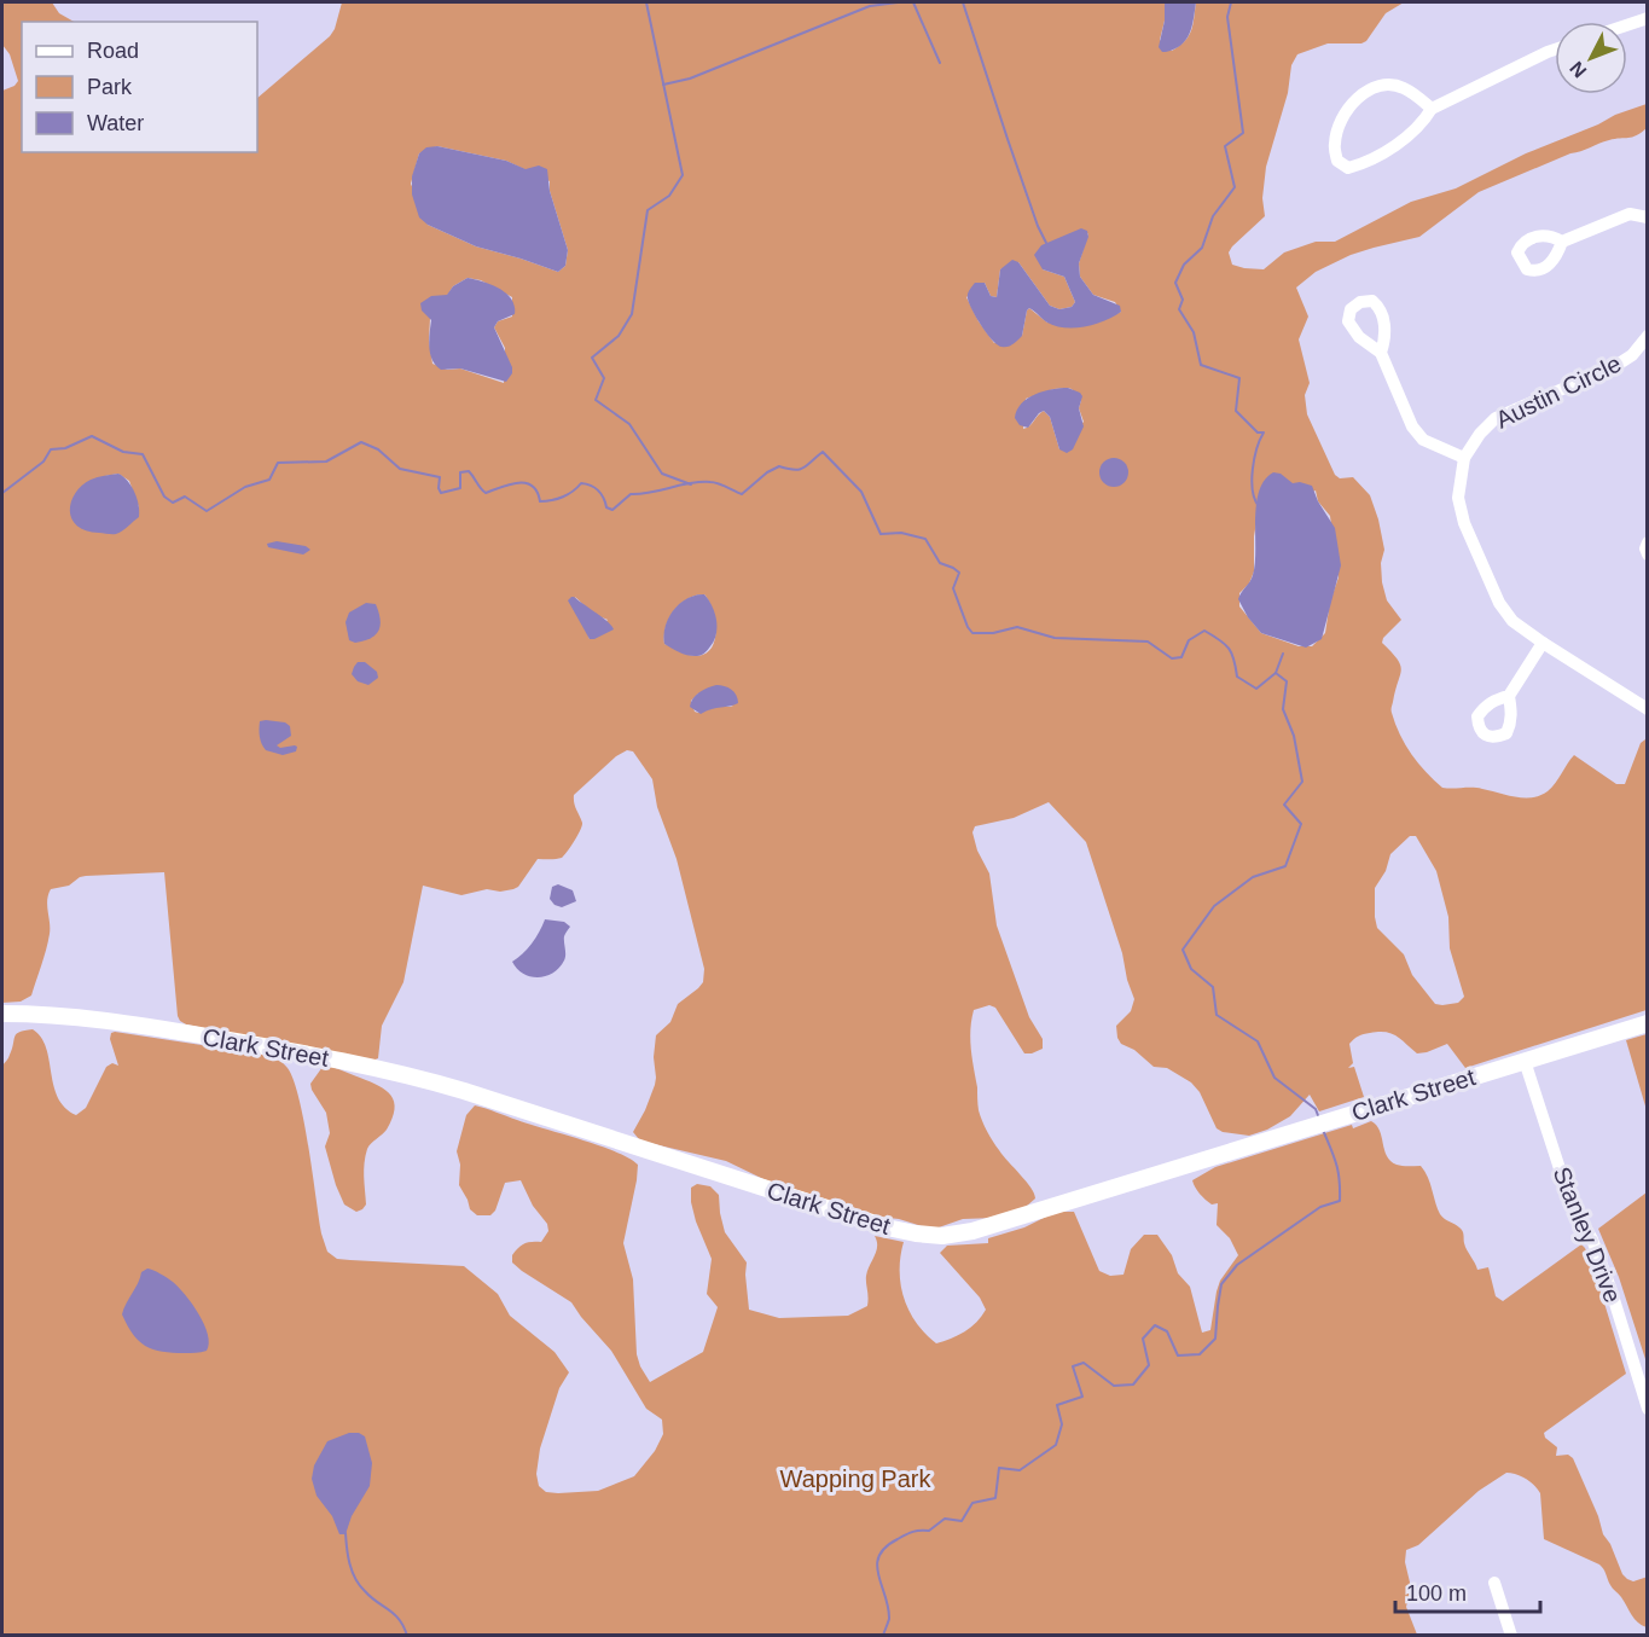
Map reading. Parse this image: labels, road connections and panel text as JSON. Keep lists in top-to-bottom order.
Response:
{
  "streets": {
    "main road": ["Clark Street"],
    "street": ["Austin Circle", "Stanley Drive"]
  },
  "crossings": [
    ["Clark Street", "Stanley Drive"]
  ],
  "parks": ["Wapping Park"],
  "legend": ["Road", "Park", "Water"],
  "scale_bar": "100 m",
  "north": "bottom left"
}
